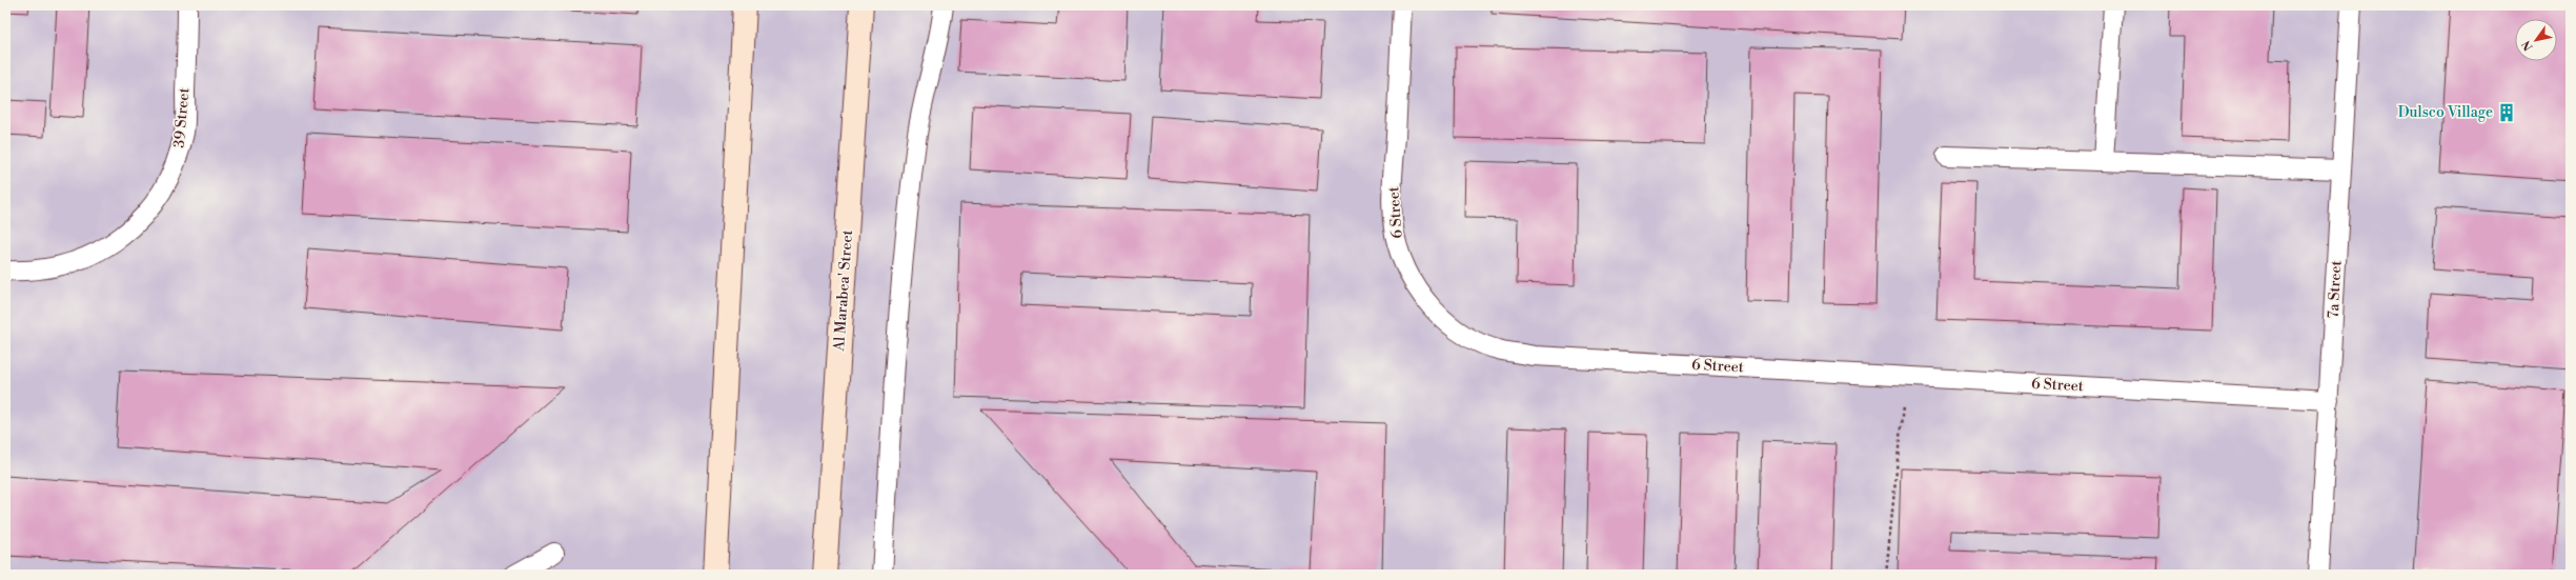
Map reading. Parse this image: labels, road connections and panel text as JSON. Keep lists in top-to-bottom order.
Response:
{
  "streets": {
    "main road": ["Al Marabea' Street"],
    "lane": ["39 Street", "6 Street", "7a Street"]
  },
  "crossings": [
    ["6 Street", "7a Street"]
  ],
  "places": {
    "building": ["Dulsco Village"]
  },
  "north": "bottom left"
}
